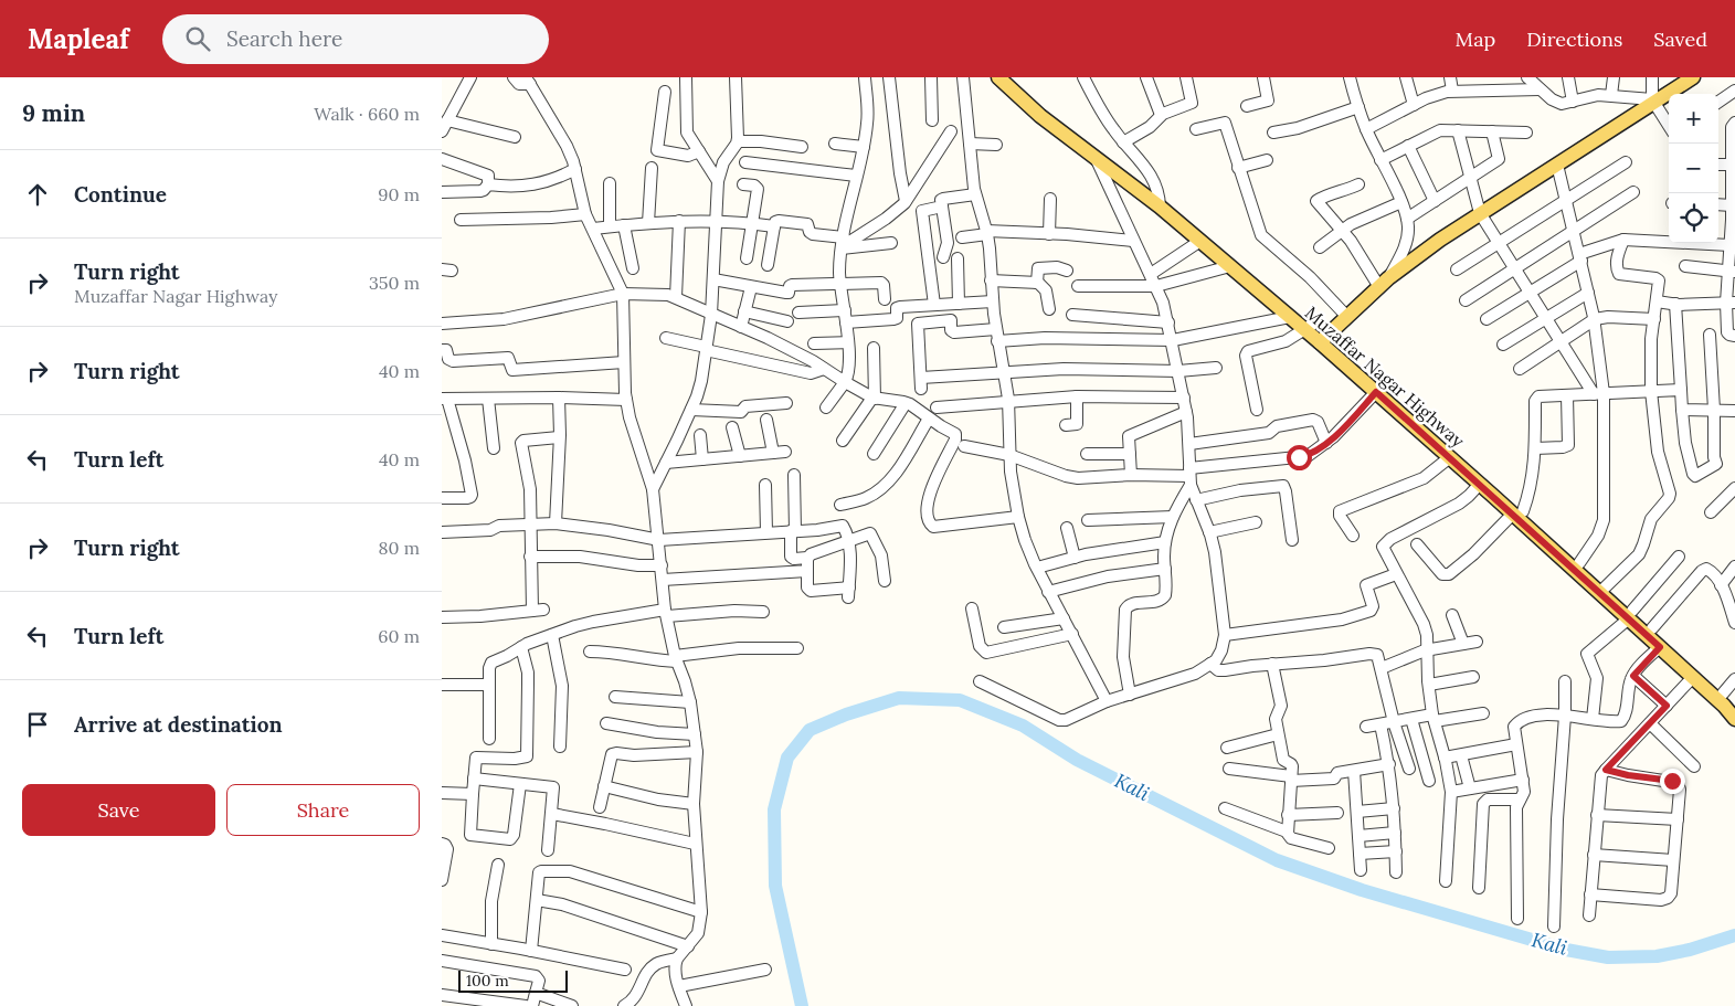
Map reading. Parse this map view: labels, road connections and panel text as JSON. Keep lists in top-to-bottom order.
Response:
{
  "streets": {
    "main road": ["Muzaffar Nagar Highway"]
  },
  "water": ["Kali"],
  "scale_bar": "100 m",
  "page": {
    "header": "Mapleaf",
    "search": "Search here",
    "nav": ["Map", "Directions", "Saved"],
    "heading": ["9 min", "Walk · 660 m"],
    "map_buttons": ["+", "−"],
    "list": [
      ["Continue", "90 m"],
      ["Turn right", "Muzaffar Nagar Highway", "350 m"],
      ["Turn right", "40 m"],
      ["Turn left", "40 m"],
      ["Turn right", "80 m"],
      ["Turn left", "60 m"],
      "Arrive at destination"
    ],
    "buttons": ["Save", "Share"],
    "scale": "100 m"
  }
}
